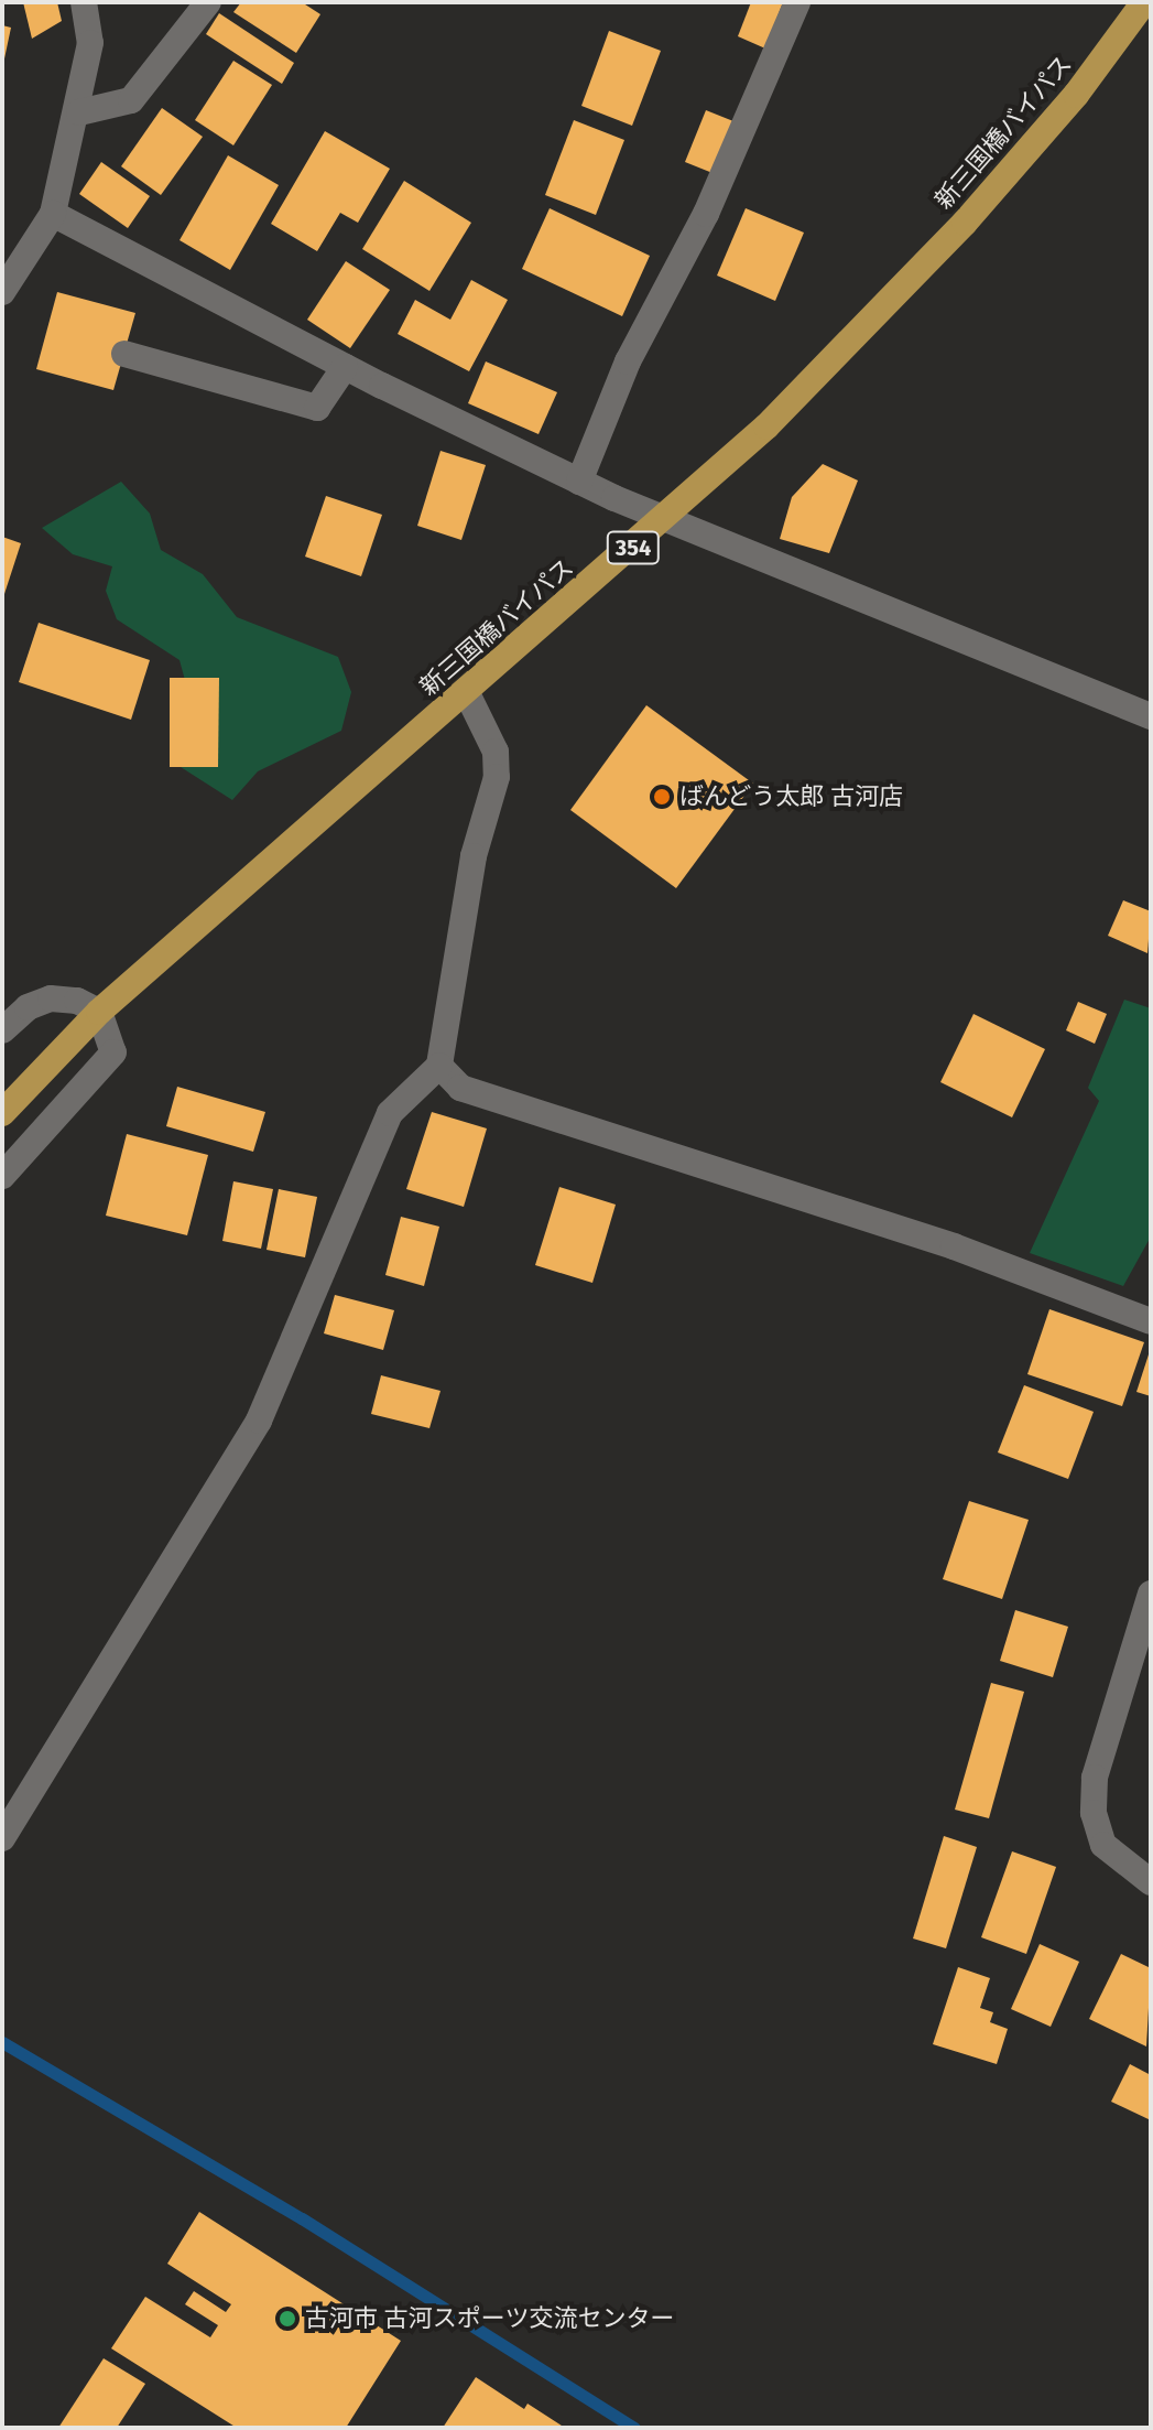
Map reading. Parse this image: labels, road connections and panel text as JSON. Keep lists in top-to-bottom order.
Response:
{
  "streets": {
    "highway": ["新三国橋バイパス", "354"]
  },
  "places": ["ばんどう太郎 古河店", "古河市 古河スポーツ交流センター"]
}
